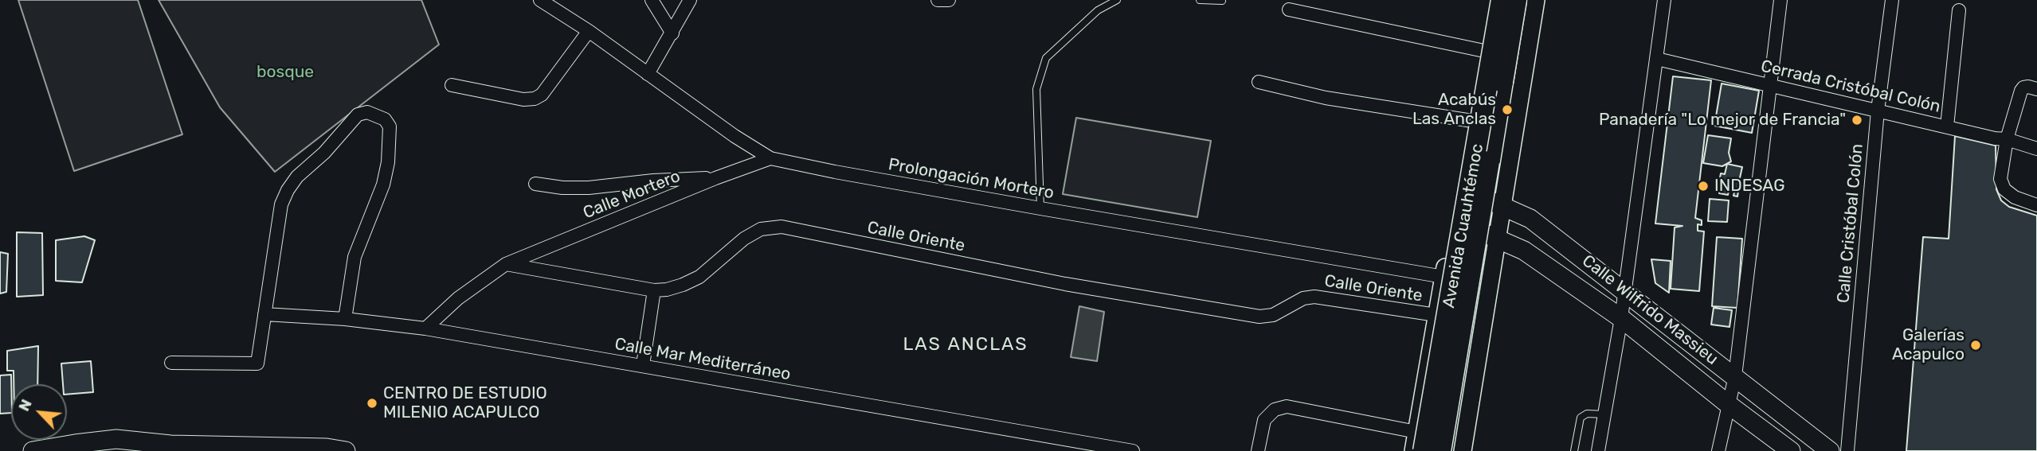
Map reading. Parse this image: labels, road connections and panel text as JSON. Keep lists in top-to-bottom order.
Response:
{
  "streets": {
    "main road": ["Avenida Cuauhtémoc", "Calle Wilfrido Massieu"],
    "street": [
      "Cerrada Cristóbal Colón",
      "Prolongación Mortero",
      "Calle Mortero",
      "Calle Cristóbal Colón",
      "Calle Oriente",
      "Calle Mar Mediterráneo"
    ]
  },
  "crossings": [
    ["Cerrada Cristóbal Colón", "Calle Cristóbal Colón"],
    ["Prolongación Mortero", "Calle Mortero"],
    ["Calle Mortero", "Calle Oriente"]
  ],
  "districts": ["LAS ANCLAS"],
  "parks": ["bosque"],
  "places": [
    "Acabús Las Anclas",
    "Panadería \"Lo mejor de Francia\"",
    "INDESAG",
    "Galerías Acapulco",
    "CENTRO DE ESTUDIO MILENIO ACAPULCO"
  ],
  "north": "top left"
}
